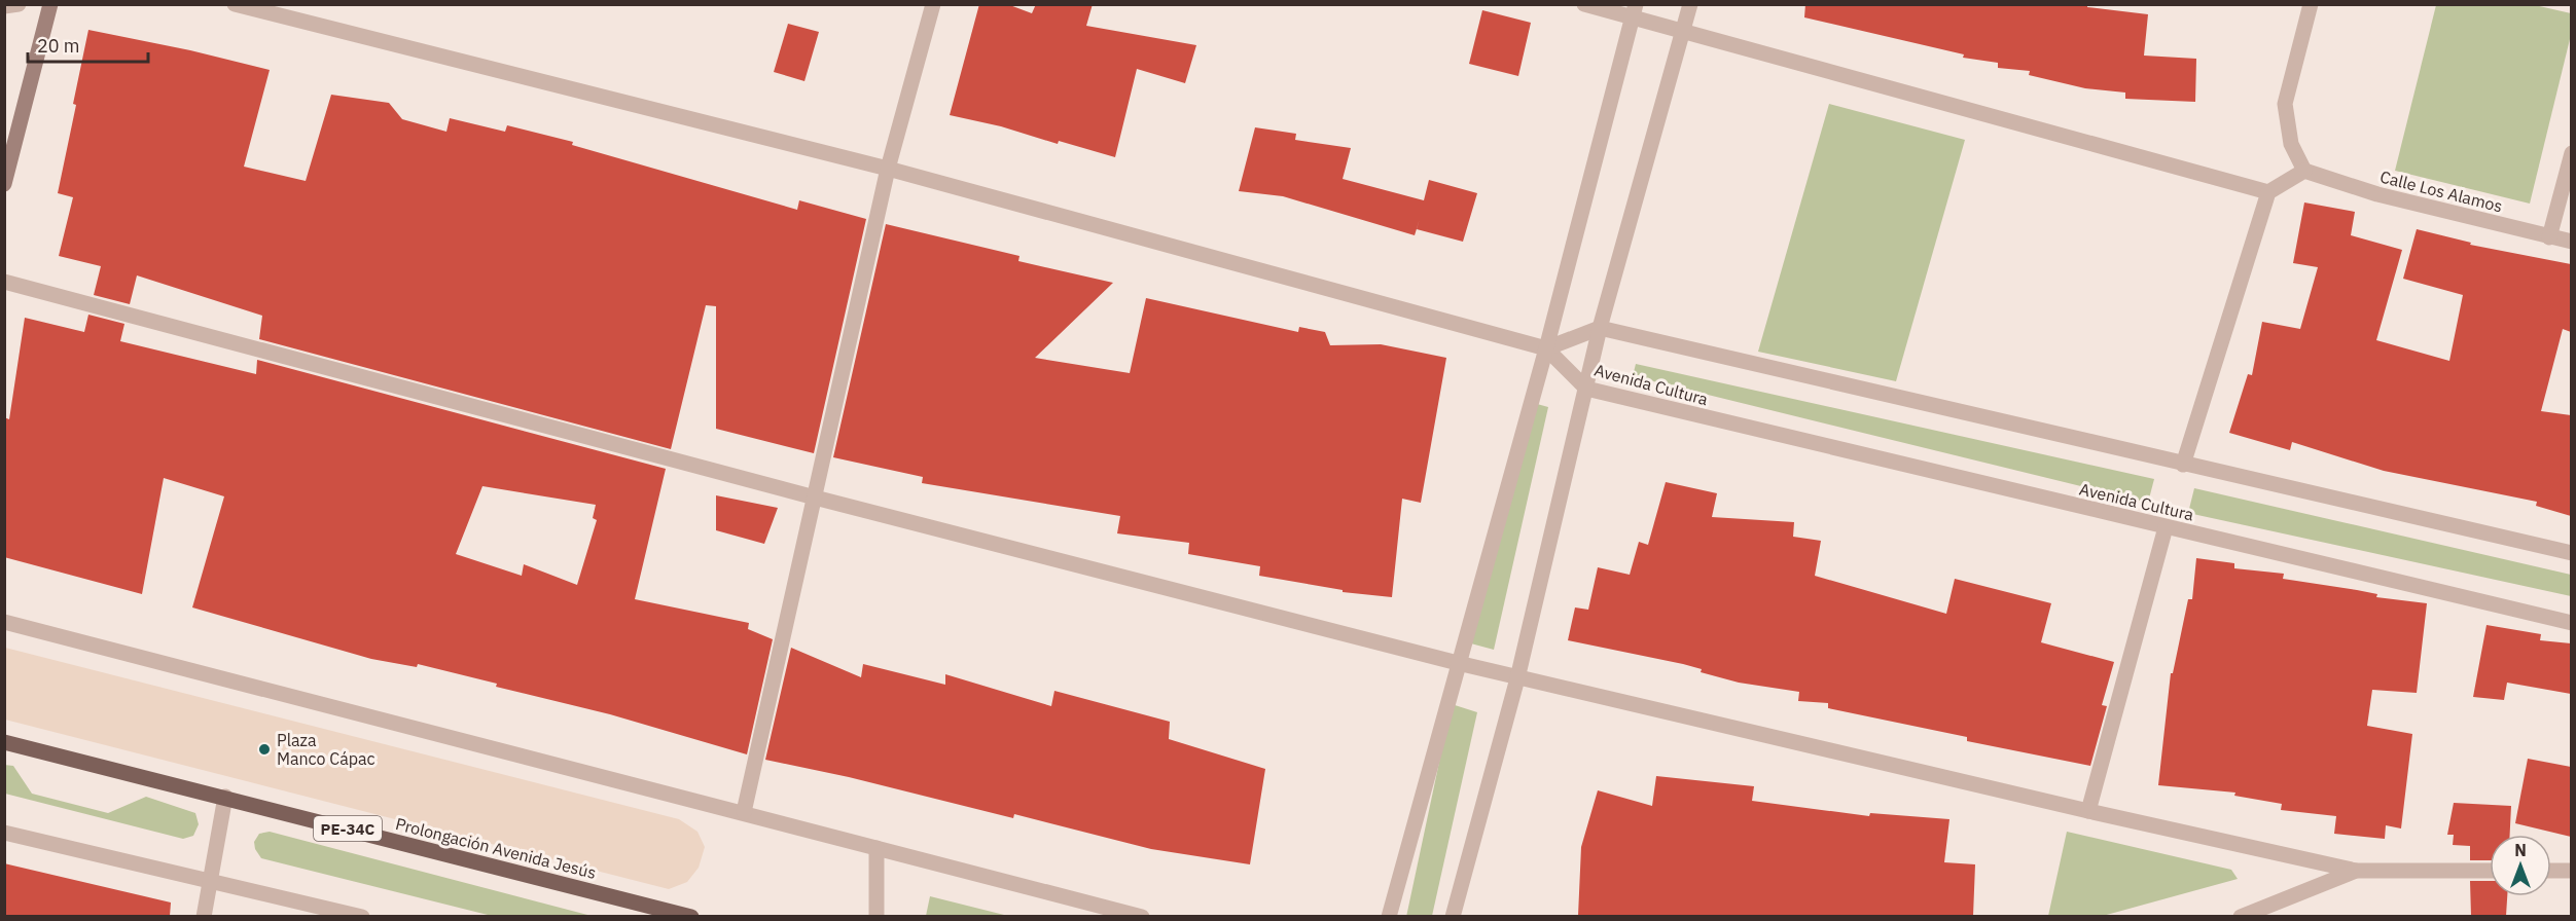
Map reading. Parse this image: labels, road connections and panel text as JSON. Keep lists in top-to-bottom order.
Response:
{
  "streets": {
    "main road": ["PE-34C", "Prolongación Avenida Jesús"],
    "street": ["Calle Los Alamos", "Avenida Cultura"]
  },
  "places": ["Plaza Manco Cápac"],
  "scale_bar": "20 m",
  "north": "top"
}
